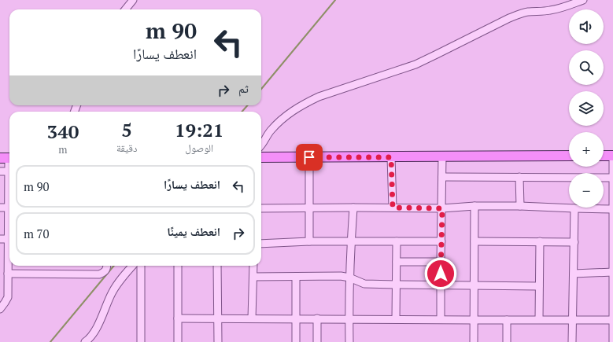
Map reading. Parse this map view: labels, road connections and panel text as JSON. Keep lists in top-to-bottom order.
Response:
{
  "page": {
    "map_buttons": ["+", "−"],
    "turn": ["90 m", "انعطف يسارًا"],
    "then": "ثم",
    "eta": [
      "19:21",
      "الوصول",
      "5",
      "دقيقة",
      "340",
      "m"
    ],
    "list": [
      {
        "name": "انعطف يسارًا",
        "value": "90 m"
      },
      {
        "name": "انعطف يمينًا",
        "value": "70 m"
      }
    ]
  }
}
